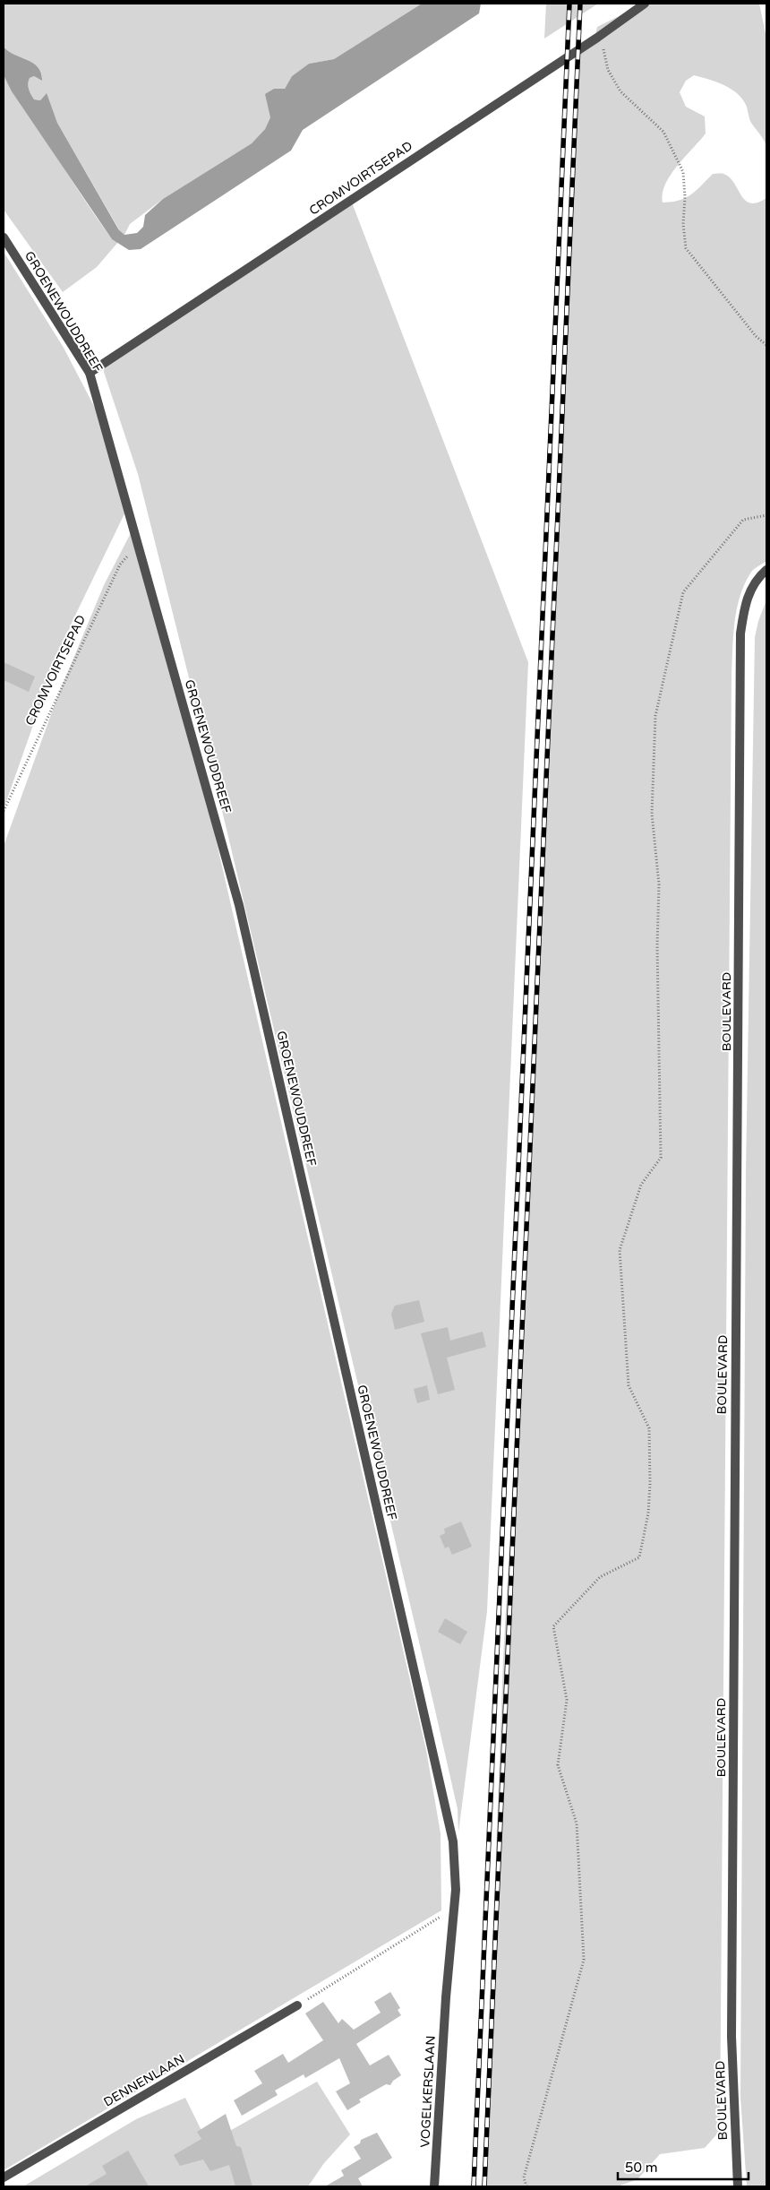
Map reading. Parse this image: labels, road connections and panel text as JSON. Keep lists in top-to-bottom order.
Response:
{
  "streets": {
    "street": [
      "CROMVOIRTSEPAD",
      "GROENEWOUDDREEF",
      "BOULEVARD",
      "DENNENLAAN",
      "VOGELKERSLAAN"
    ]
  },
  "crossings": [
    ["CROMVOIRTSEPAD", "GROENEWOUDDREEF"],
    ["GROENEWOUDDREEF", "VOGELKERSLAAN"]
  ],
  "scale_bar": "50 m"
}
